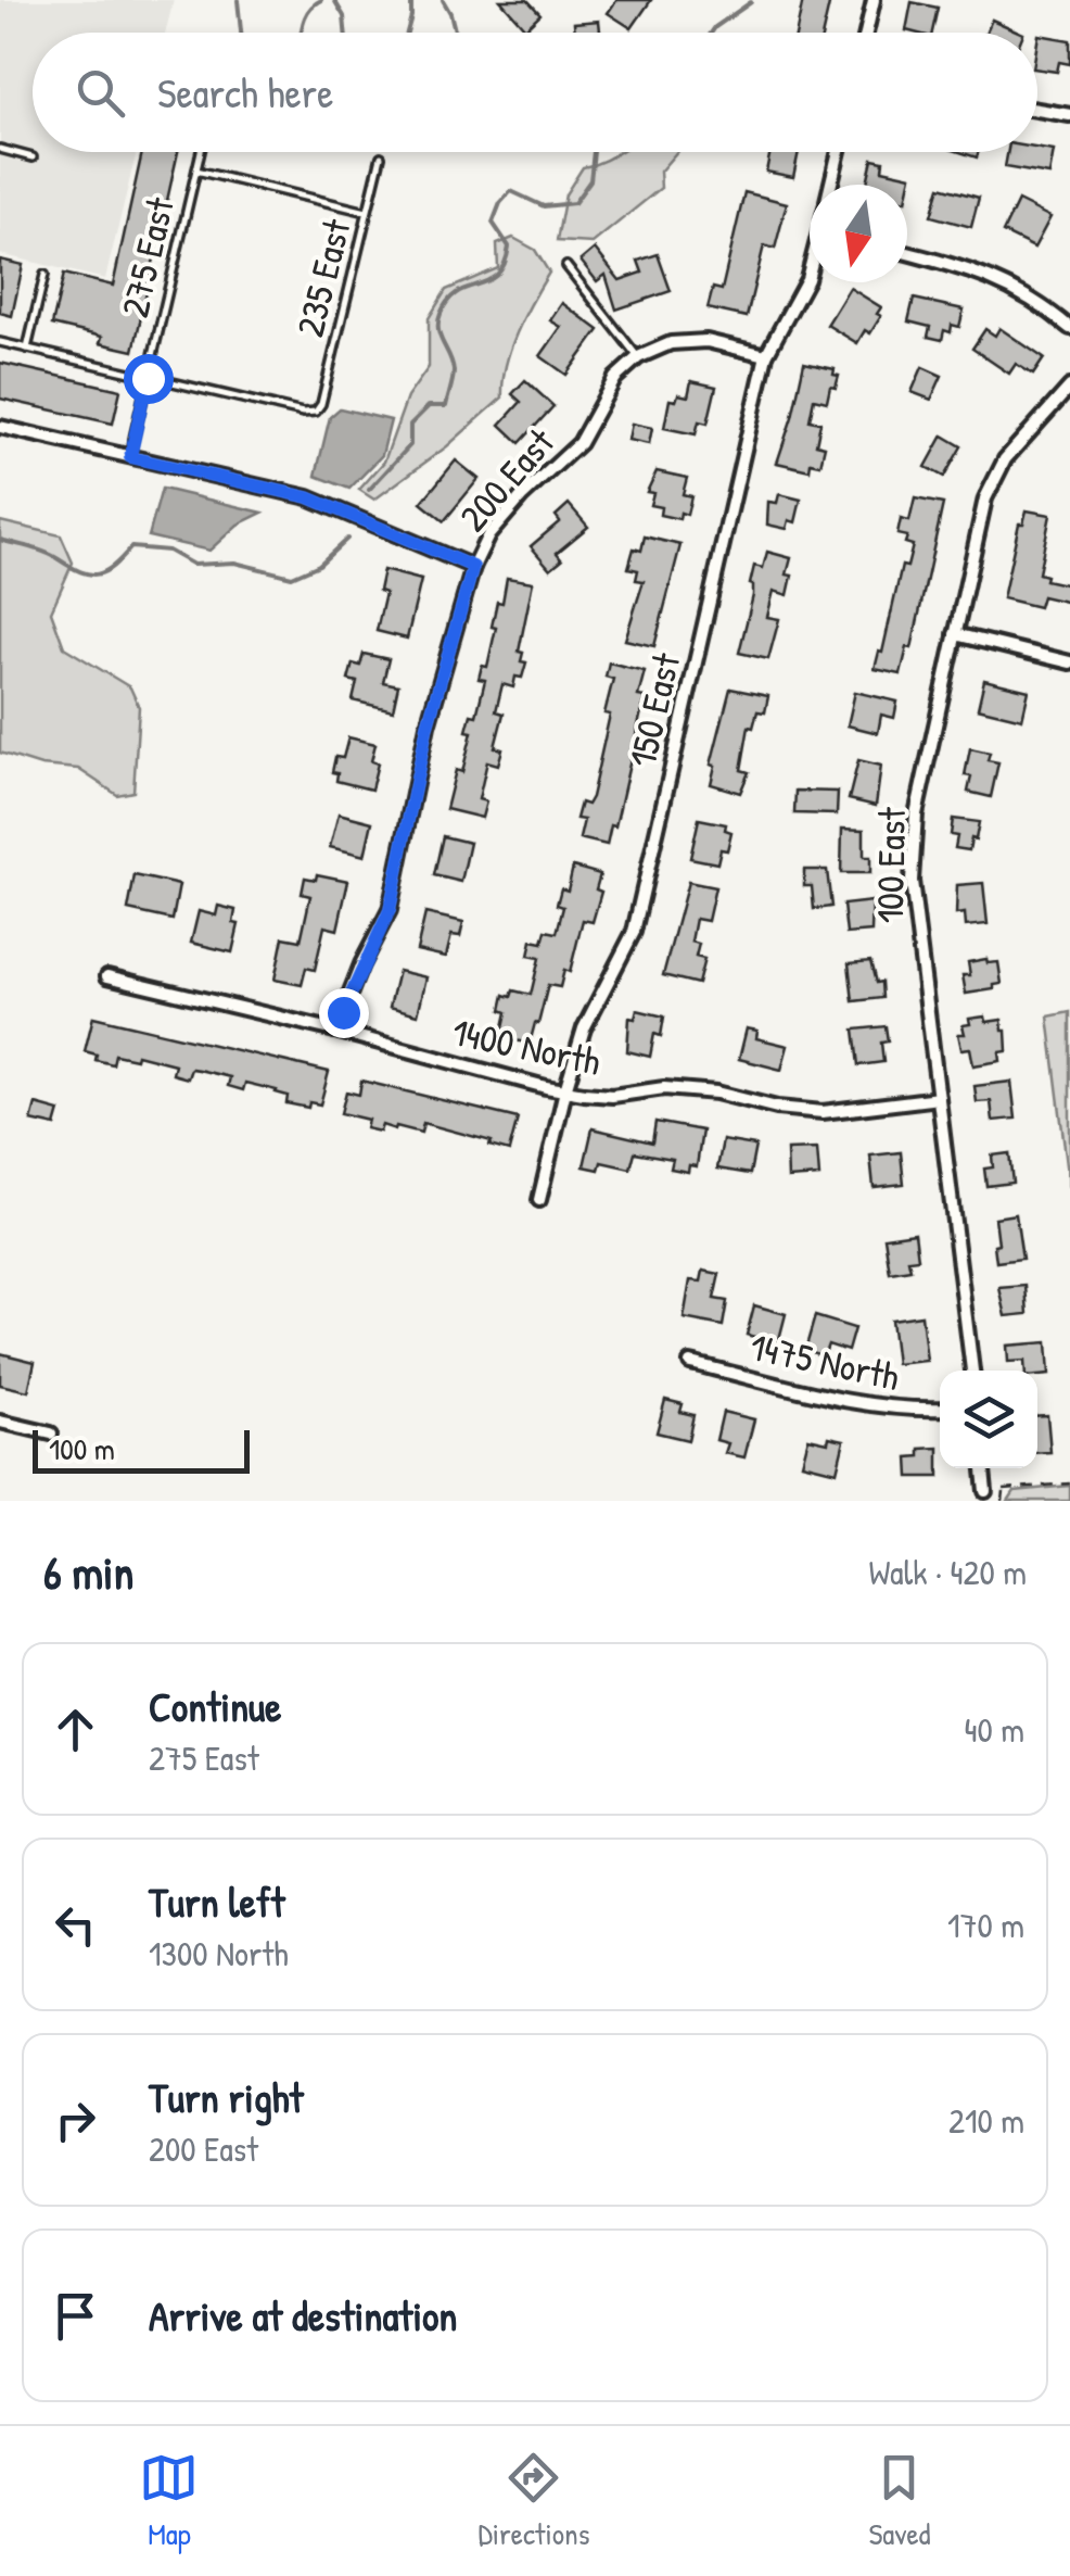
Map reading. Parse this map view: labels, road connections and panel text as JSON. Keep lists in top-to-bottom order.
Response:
{
  "streets": {
    "street": [
      "200 East",
      "150 East",
      "100 East",
      "1400 North",
      "1475 North"
    ],
    "lane": ["275 East", "235 East"]
  },
  "crossings": [
    ["275 East", "235 East"],
    ["200 East", "1400 North"],
    ["150 East", "1400 North"],
    ["100 East", "1400 North"]
  ],
  "scale_bar": "100 m",
  "north": "bottom",
  "page": {
    "search": "Search here",
    "scale": "100 m",
    "heading": ["6 min", "Walk · 420 m"],
    "list": [
      ["Continue", "275 East", "40 m"],
      ["Turn left", "1300 North", "170 m"],
      ["Turn right", "200 East", "210 m"],
      "Arrive at destination"
    ],
    "nav": ["Map", "Directions", "Saved"]
  }
}
